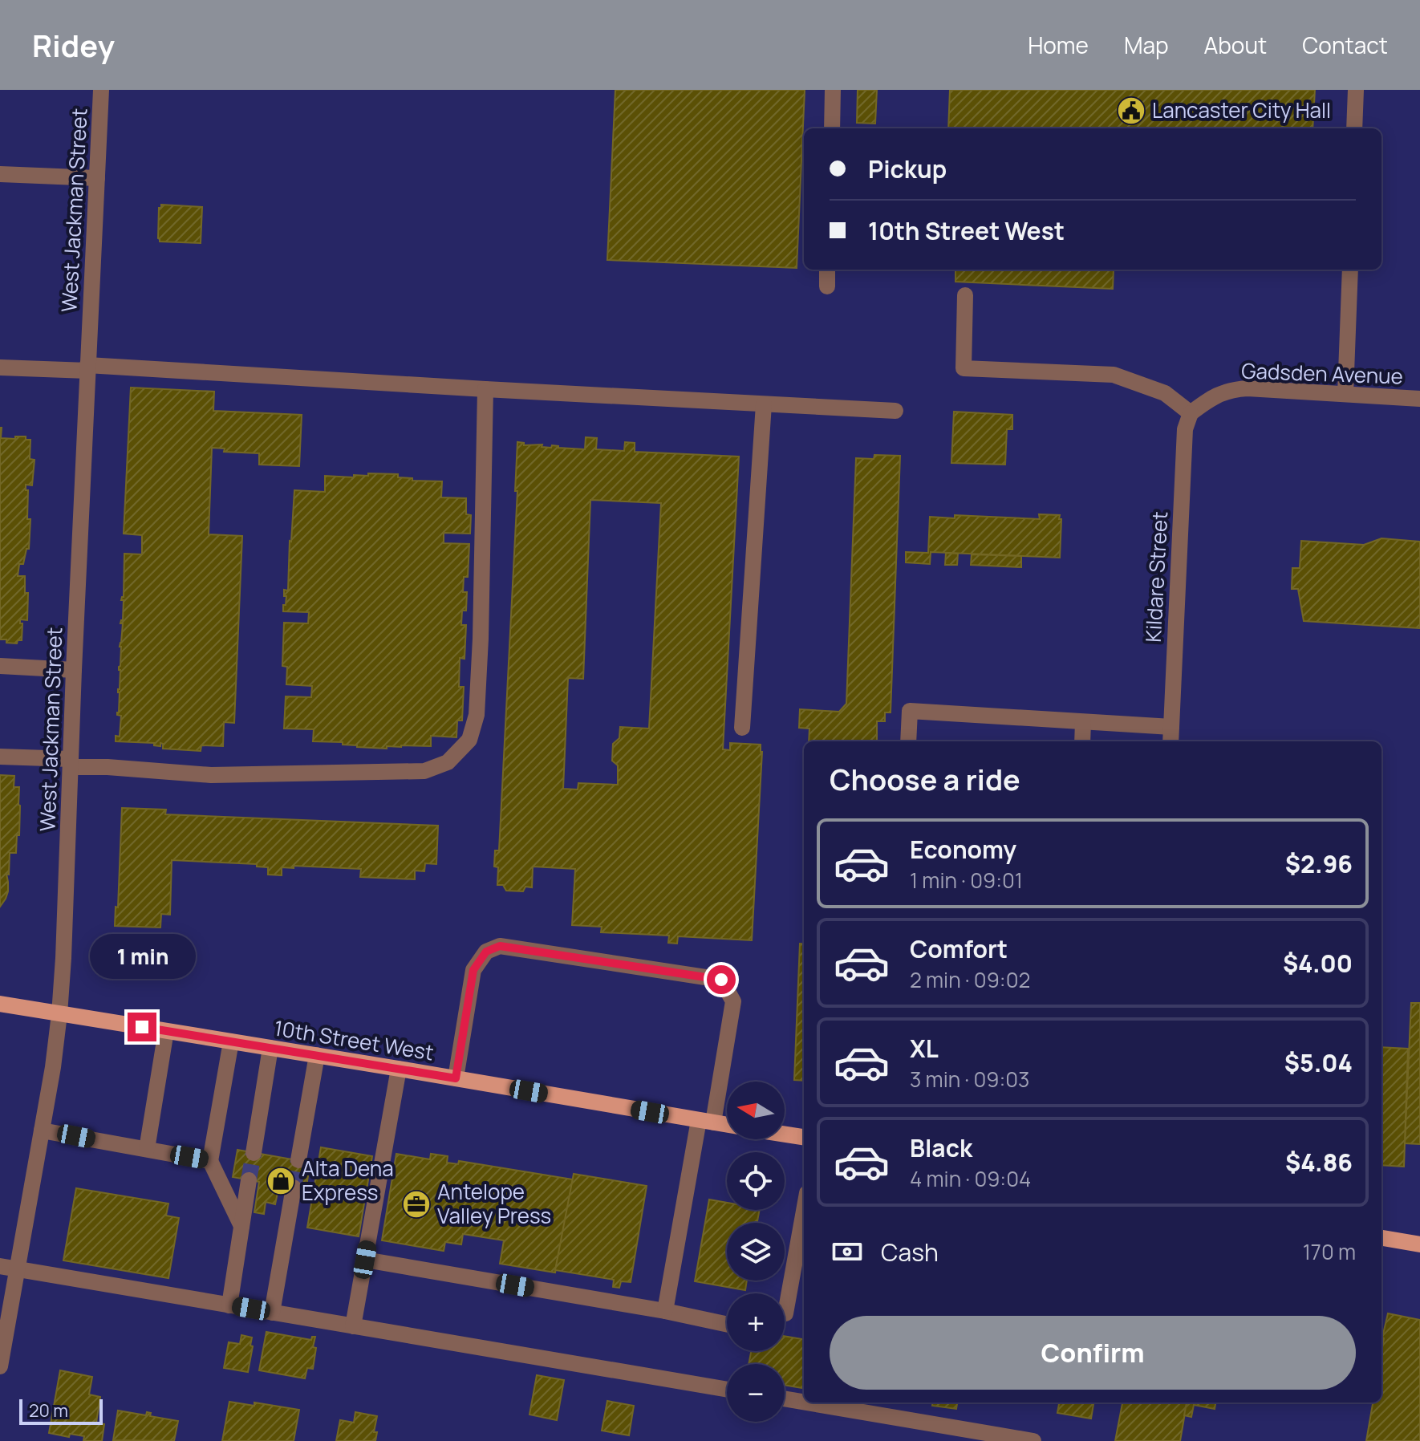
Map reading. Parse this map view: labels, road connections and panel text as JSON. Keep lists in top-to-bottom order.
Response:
{
  "streets": {
    "main road": ["10th Street West"],
    "street": ["West Jackman Street", "Gadsden Avenue", "Kildare Street"]
  },
  "crossings": [
    ["West Jackman Street", "10th Street West"],
    ["Gadsden Avenue", "Kildare Street"]
  ],
  "places": {
    "public building": ["Lancaster City Hall"],
    "shop": ["Alta Dena Express"],
    "office": ["Antelope Valley Press"]
  },
  "scale_bar": "20 m",
  "north": "left",
  "page": {
    "header": "Ridey",
    "nav": [
      "Home",
      "Map",
      "About",
      "Contact"
    ],
    "banner": ["Pickup", "10th Street West"],
    "heading": "Choose a ride",
    "list": [
      {
        "name": "Economy",
        "note": "1 min · 09:01",
        "value": "$2.96"
      },
      {
        "name": "Comfort",
        "note": "2 min · 09:02",
        "value": "$4.00"
      },
      {
        "name": "XL",
        "note": "3 min · 09:03",
        "value": "$5.04"
      },
      {
        "name": "Black",
        "note": "4 min · 09:04",
        "value": "$4.86"
      }
    ],
    "bubble": "1 min",
    "map_buttons": ["+", "−"],
    "pay": ["Cash", "170 m"],
    "buttons": "Confirm",
    "scale": "20 m"
  }
}
